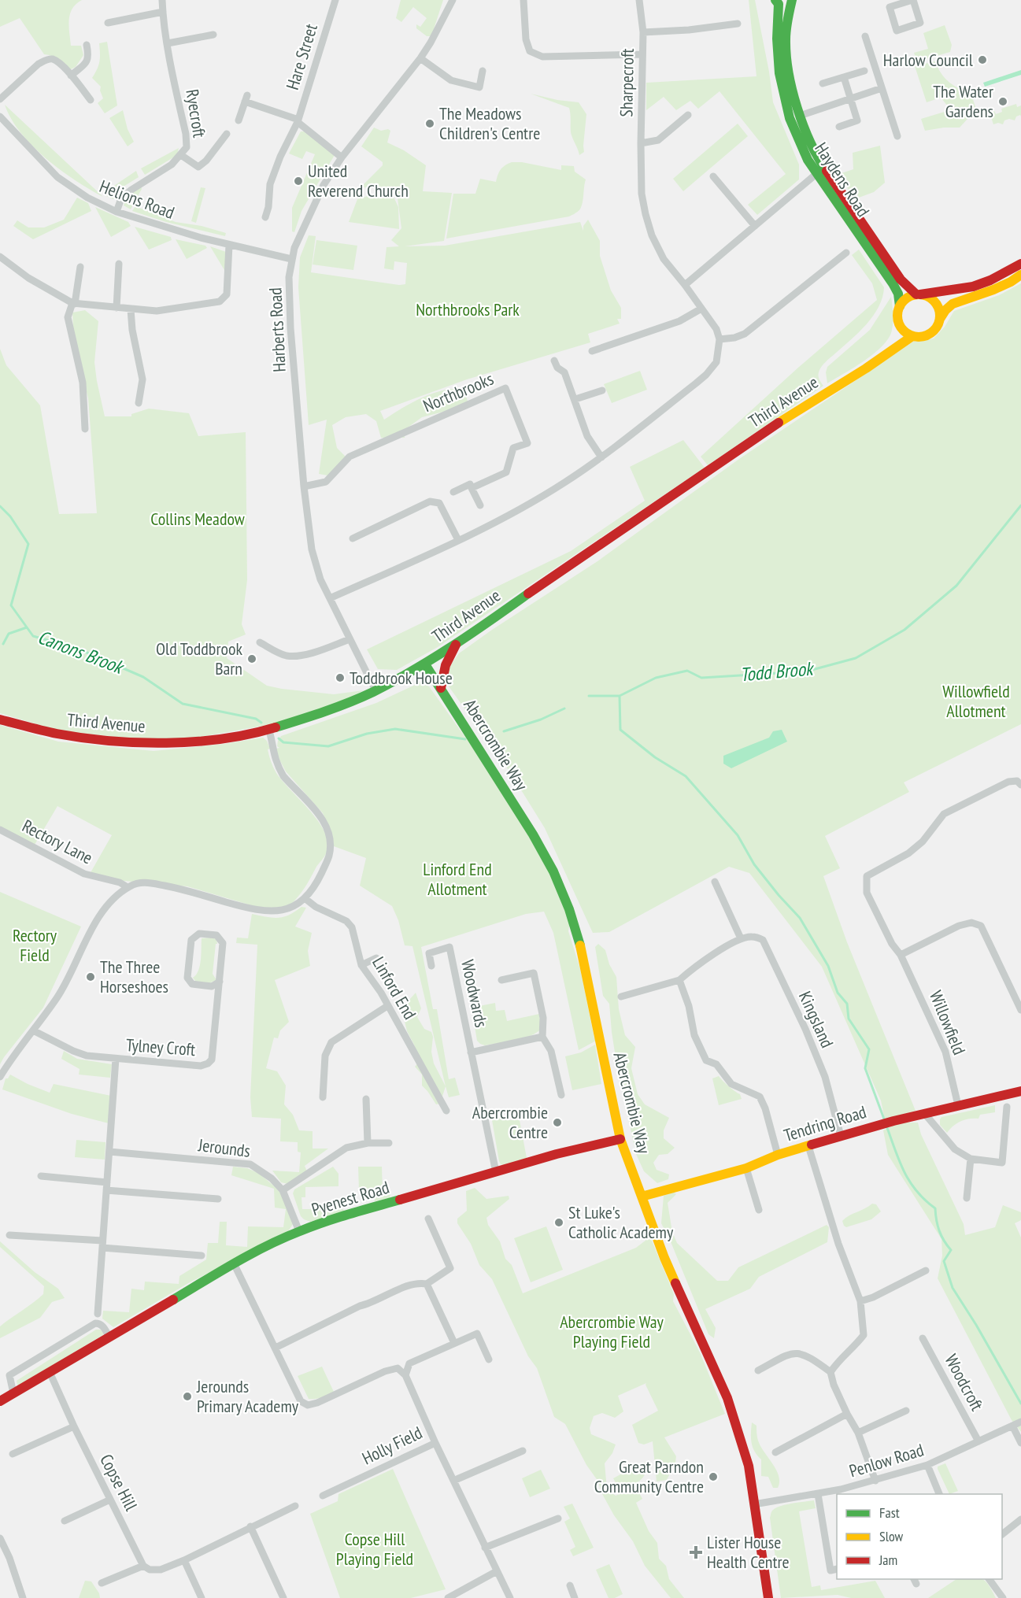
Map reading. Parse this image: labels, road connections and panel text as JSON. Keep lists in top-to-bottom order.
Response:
{
  "streets": {
    "street": [
      "Hare Street",
      "Sharpecroft",
      "Ryecroft",
      "Haydens Road",
      "Helions Road",
      "Harberts Road",
      "Northbrooks",
      "Third Avenue",
      "Abercrombie Way",
      "Rectory Lane",
      "Linford End",
      "Woodwards",
      "Kingsland",
      "Willowfield",
      "Tylney Croft",
      "Tendring Road",
      "Jerounds",
      "Pyenest Road",
      "Woodcroft",
      "Holly Field",
      "Penlow Road",
      "Copse Hill"
    ]
  },
  "crossings": [
    ["Ryecroft", "Helions Road"],
    ["Haydens Road", "Third Avenue"],
    ["Helions Road", "Harberts Road"],
    ["Harberts Road", "Northbrooks"],
    ["Harberts Road", "Third Avenue"],
    ["Third Avenue", "Abercrombie Way"],
    ["Abercrombie Way", "Tendring Road"],
    ["Abercrombie Way", "Pyenest Road"],
    ["Abercrombie Way", "Penlow Road"],
    ["Woodwards", "Pyenest Road"],
    ["Kingsland", "Tendring Road"],
    ["Willowfield", "Tendring Road"],
    ["Jerounds", "Pyenest Road"],
    ["Pyenest Road", "Copse Hill"],
    ["Woodcroft", "Penlow Road"]
  ],
  "water": ["Canons Brook", "Todd Brook"],
  "parks": [
    "Northbrooks Park",
    "Collins Meadow",
    "Willowfield Allotment",
    "Linford End Allotment",
    "Rectory Field",
    "Abercrombie Way Playing Field",
    "Copse Hill Playing Field"
  ],
  "places": {
    "other": [
      "Harlow Council",
      "The Water Gardens",
      "The Meadows Children's Centre",
      "United Reverend Church",
      "Old Toddbrook Barn",
      "Toddbrook House",
      "The Three Horseshoes",
      "Abercrombie Centre",
      "St Luke's Catholic Academy",
      "Jerounds Primary Academy",
      "Great Parndon Community Centre"
    ],
    "health": ["Lister House Health Centre"]
  },
  "legend": ["Fast", "Slow", "Jam"]
}
